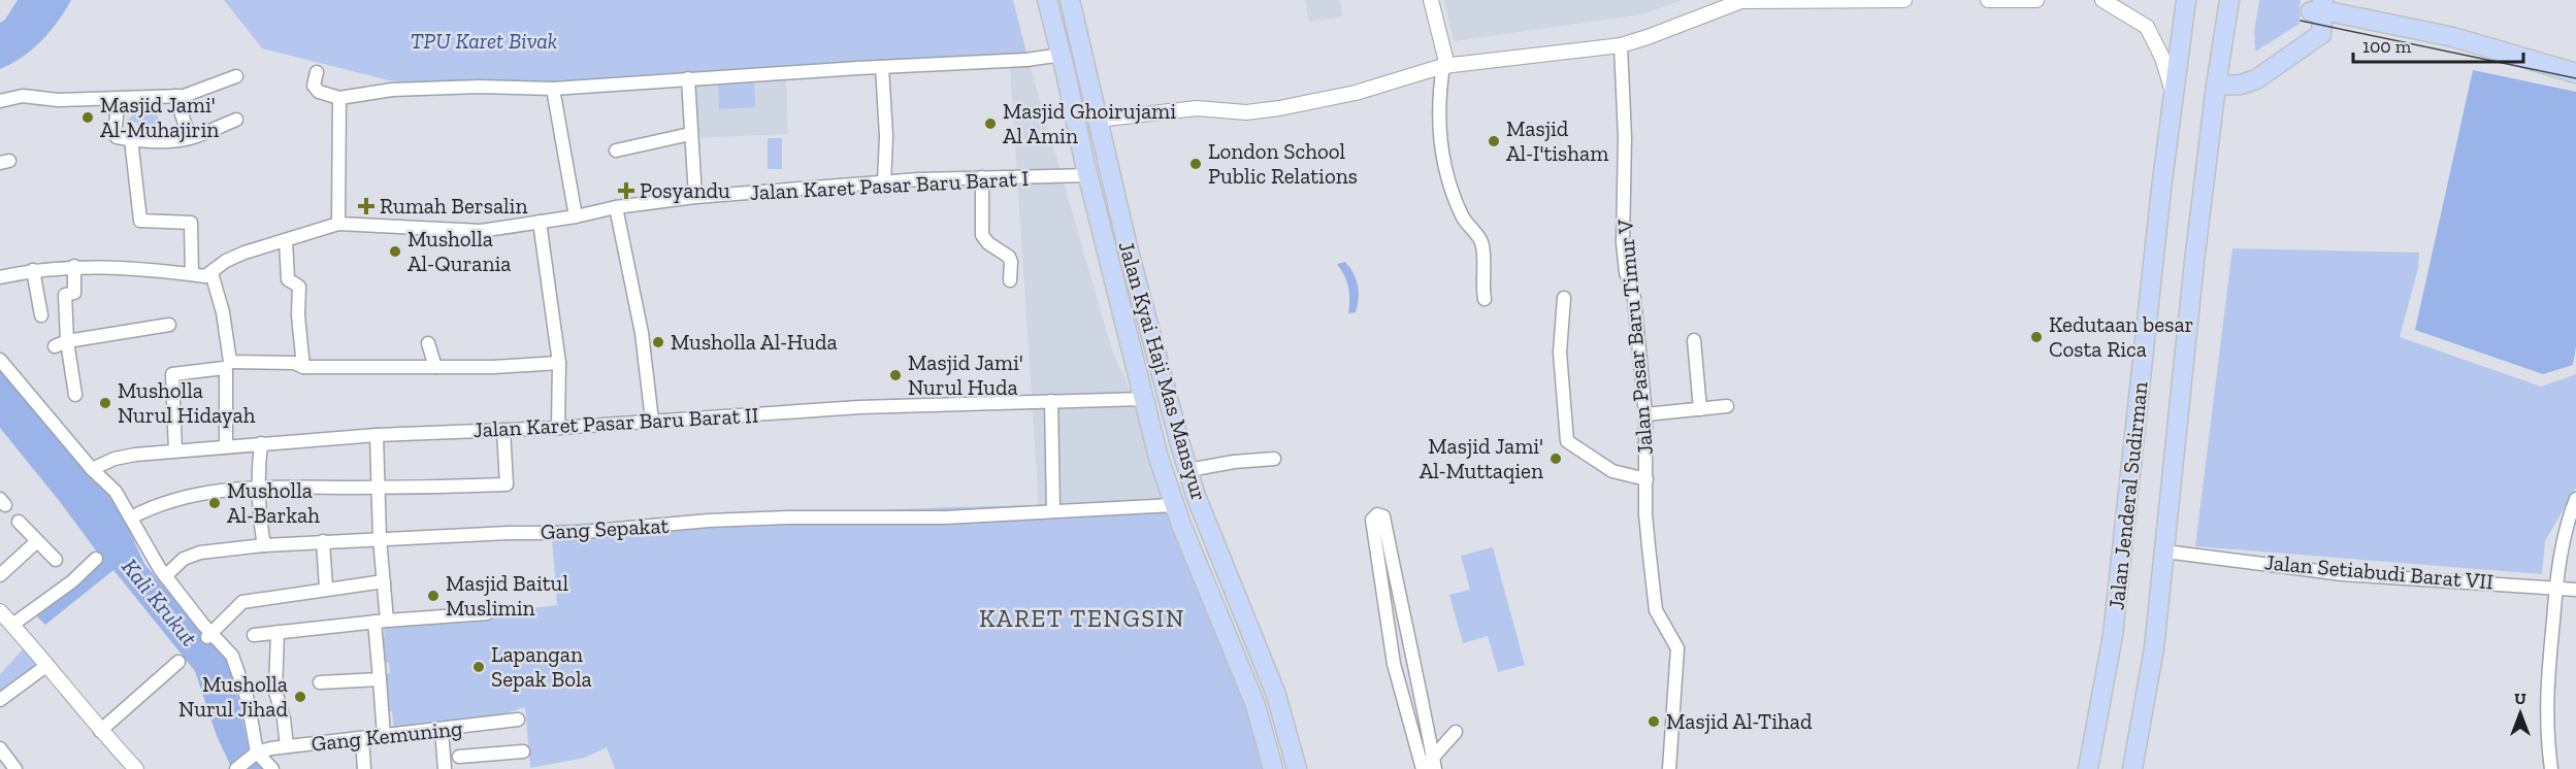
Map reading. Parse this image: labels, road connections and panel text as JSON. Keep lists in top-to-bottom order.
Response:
{
  "streets": {
    "main road": ["Jalan Kyai Haji Mas Mansyur", "Jalan Jenderal Sudirman"],
    "street": [
      "Jalan Karet Pasar Baru Barat I",
      "Jalan Pasar Baru Timur V",
      "Jalan Karet Pasar Baru Barat II",
      "Gang Sepakat",
      "Jalan Setiabudi Barat VII",
      "Gang Kemuning"
    ]
  },
  "crossings": [
    ["Jalan Karet Pasar Baru Barat I", "Jalan Kyai Haji Mas Mansyur"],
    ["Jalan Kyai Haji Mas Mansyur", "Jalan Karet Pasar Baru Barat II"],
    ["Jalan Kyai Haji Mas Mansyur", "Gang Sepakat"],
    ["Jalan Jenderal Sudirman", "Jalan Setiabudi Barat VII"]
  ],
  "districts": ["KARET TENGSIN"],
  "water": ["Kali Krukut"],
  "parks": ["TPU Karet Bivak"],
  "places": {
    "other": [
      "Masjid Jami' Al-Muhajirin",
      "Masjid Ghoirujami Al Amin",
      "Masjid Al-I'tisham",
      "London School Public Relations",
      "Musholla Al-Qurania",
      "Kedutaan besar Costa Rica",
      "Musholla Al-Huda",
      "Masjid Jami' Nurul Huda",
      "Musholla Nurul Hidayah",
      "Masjid Jami' Al-Muttaqien",
      "Musholla Al-Barkah",
      "Masjid Baitul Muslimin",
      "Lapangan Sepak Bola",
      "Musholla Nurul Jihad",
      "Masjid Al-Tihad"
    ],
    "health": ["Posyandu", "Rumah Bersalin"]
  },
  "scale_bar": "100 m",
  "north": "top"
}
